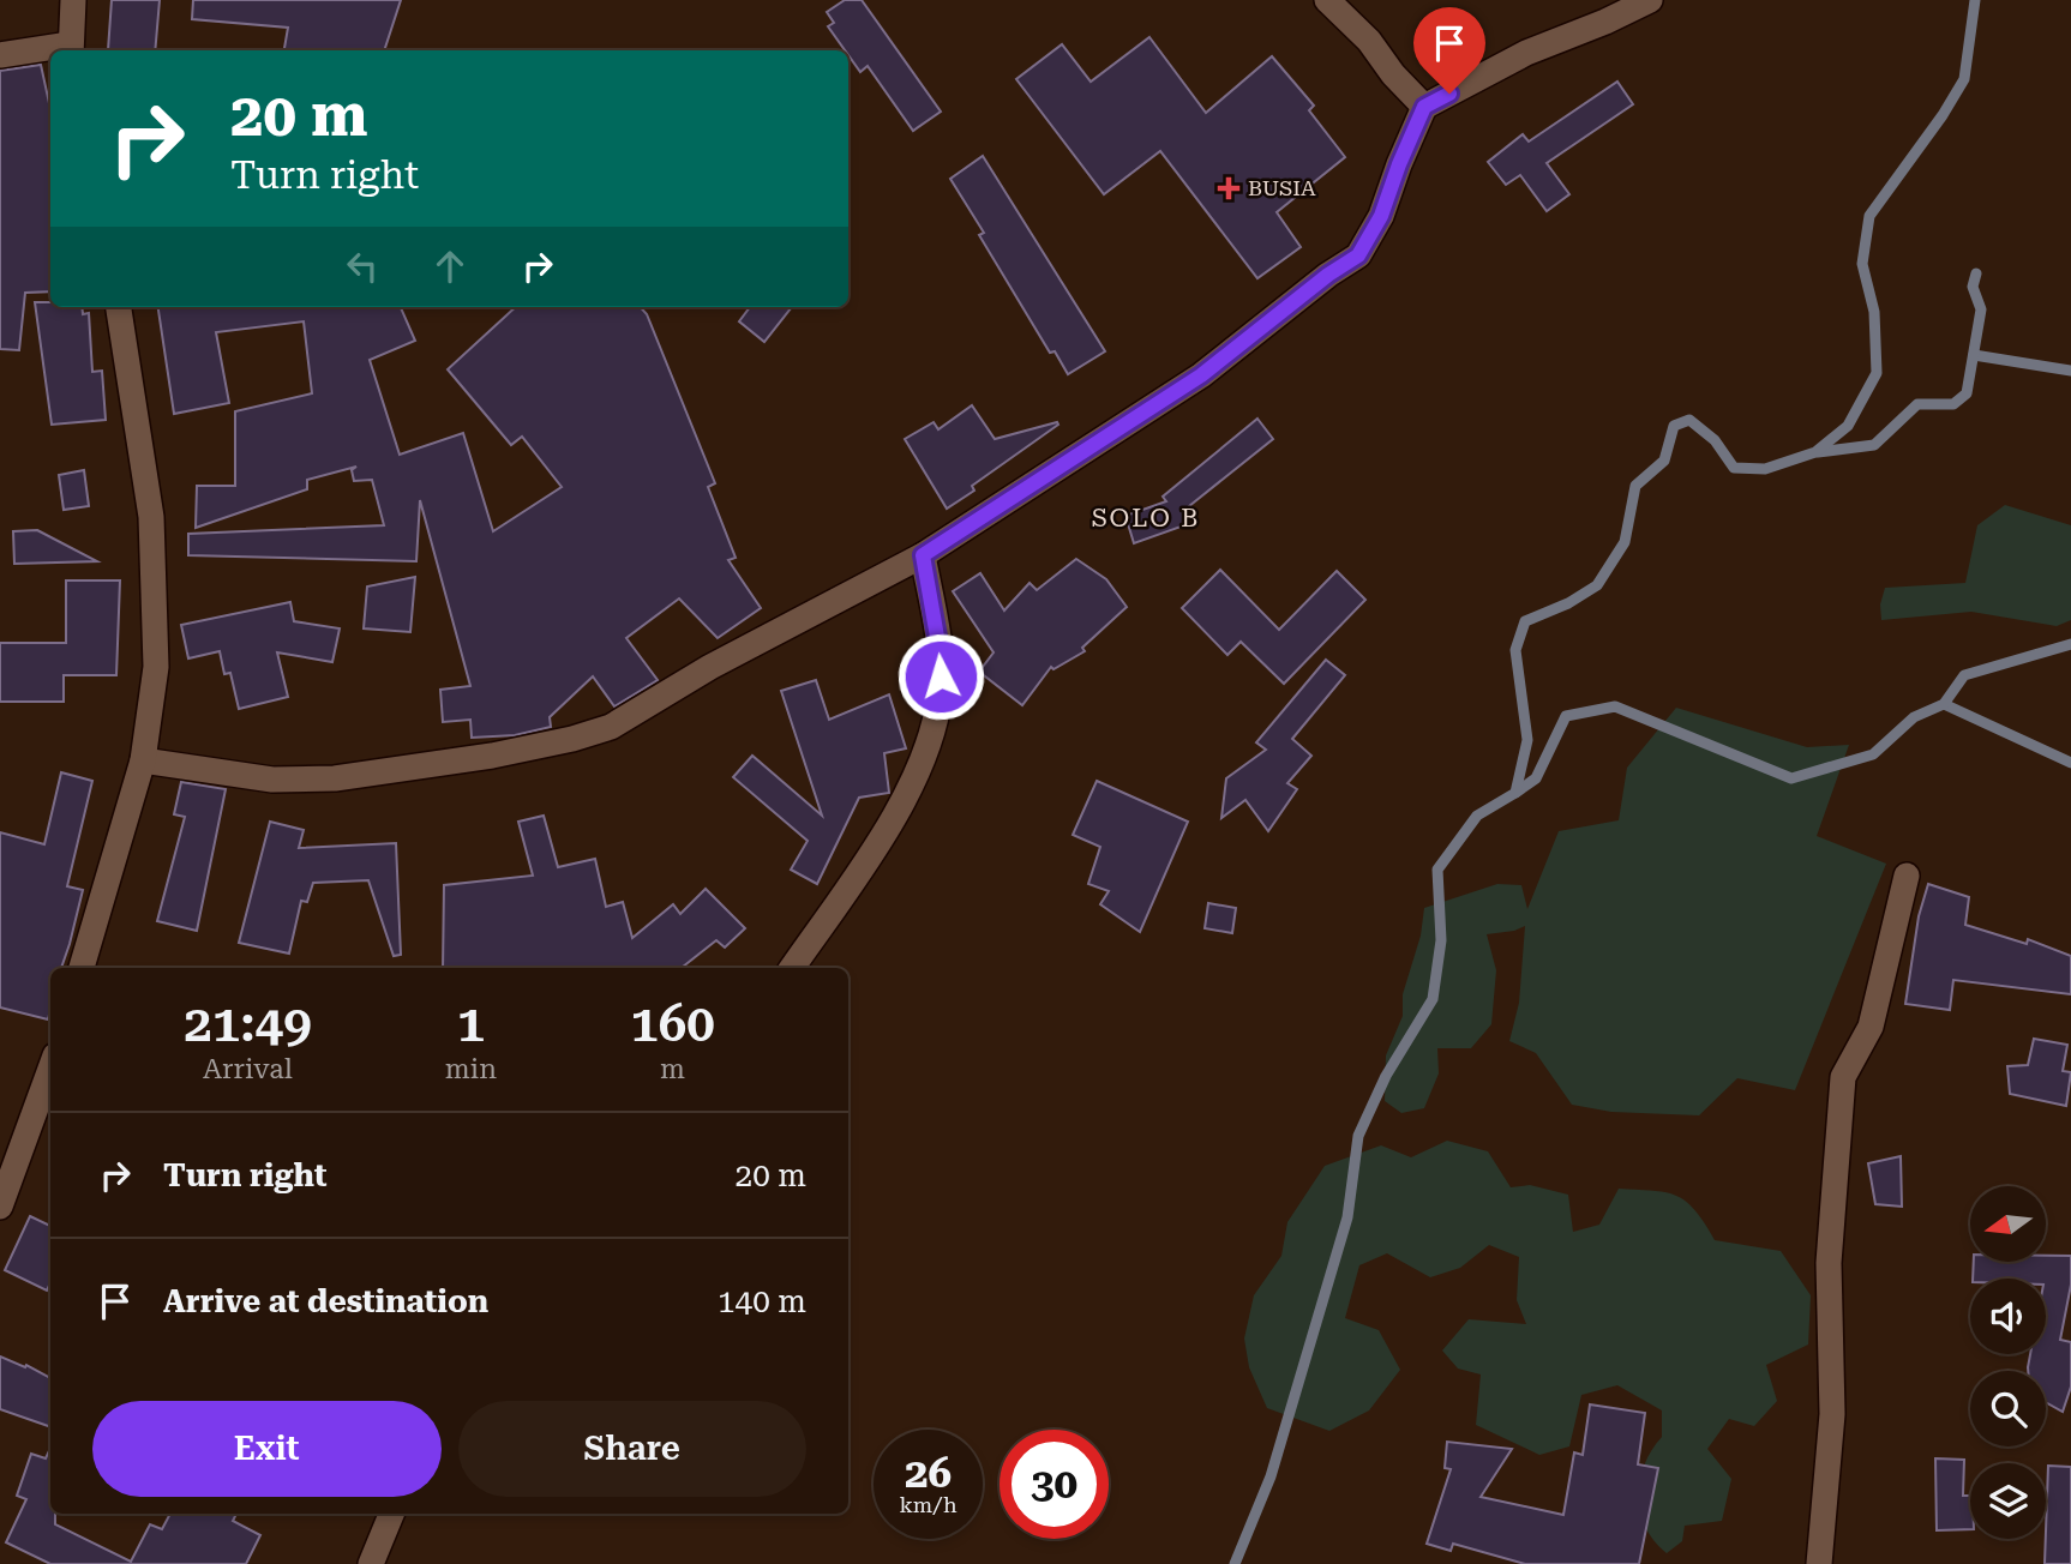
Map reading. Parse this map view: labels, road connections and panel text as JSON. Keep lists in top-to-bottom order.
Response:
{
  "districts": ["SOLO B"],
  "places": {
    "health": ["BUSIA"]
  },
  "north": "left",
  "page": {
    "turn": ["20 m", "Turn right"],
    "eta": [
      "21:49",
      "Arrival",
      "1",
      "min",
      "160",
      "m"
    ],
    "list": [
      {
        "name": "Turn right",
        "value": "20 m"
      },
      {
        "name": "Arrive at destination",
        "value": "140 m"
      }
    ],
    "buttons": ["Exit", "Share"],
    "speed": "26 km/h",
    "limit": "30"
  }
}
